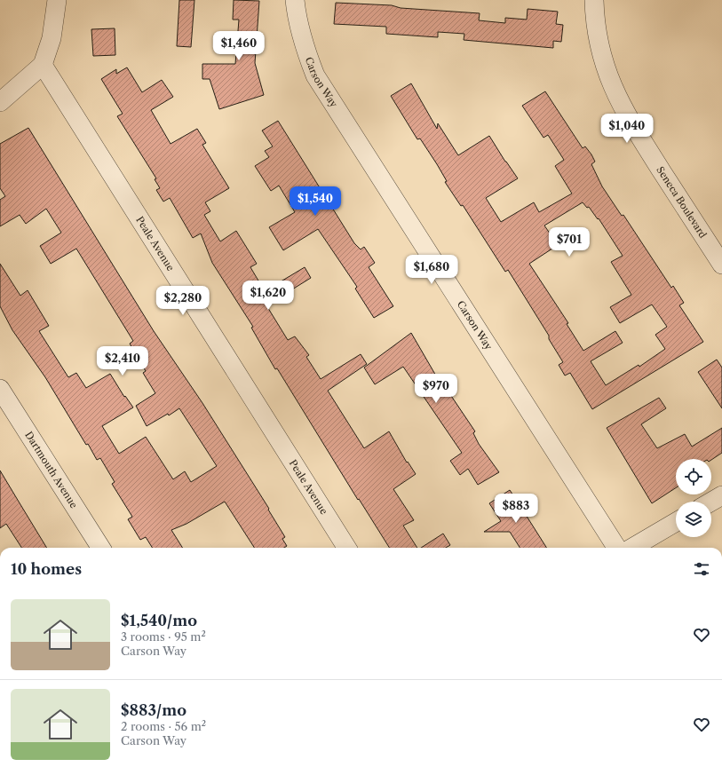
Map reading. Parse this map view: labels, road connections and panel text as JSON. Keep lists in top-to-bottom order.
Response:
{
  "streets": {
    "street": [
      "Carson Way",
      "Seneca Boulevard",
      "Peale Avenue",
      "Dartmouth Avenue"
    ]
  },
  "page": {
    "price": [
      "$1,460",
      "$1,040",
      "$1,540",
      "$701",
      "$1,680",
      "$1,620",
      "$2,280",
      "$2,410",
      "$970",
      "$883"
    ],
    "heading": "10 homes",
    "list": [
      {
        "name": "$1,540/mo",
        "note": "3 rooms · 95 m² · Carson Way"
      },
      {
        "name": "$883/mo",
        "note": "2 rooms · 56 m² · Carson Way"
      }
    ]
  }
}
